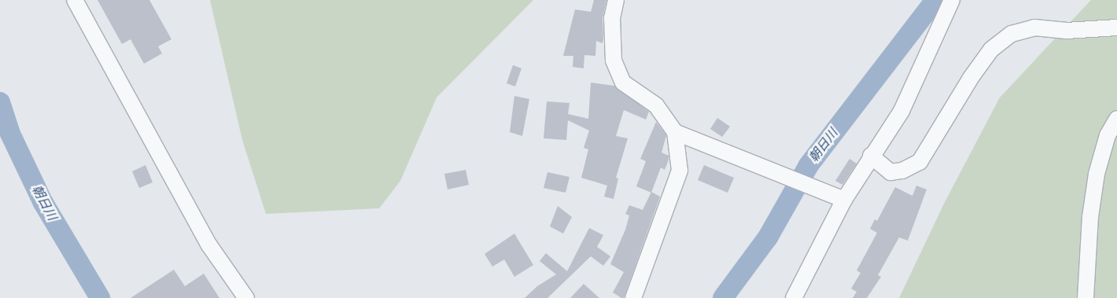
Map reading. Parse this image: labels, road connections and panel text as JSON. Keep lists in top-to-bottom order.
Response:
{
  "water": ["朝日川"]
}
